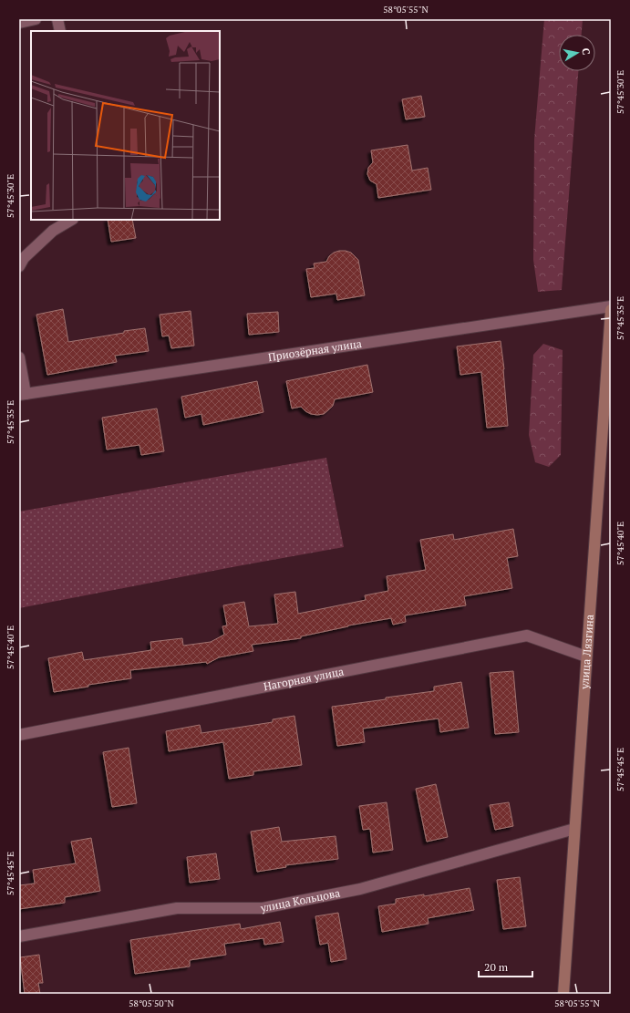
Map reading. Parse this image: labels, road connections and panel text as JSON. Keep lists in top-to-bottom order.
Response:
{
  "streets": {
    "main road": ["улица Лязгина"],
    "street": ["Приозёрная улица", "Нагорная улица", "улица Кольцова"]
  },
  "crossings": [
    ["улица Лязгина", "Нагорная улица"],
    ["улица Лязгина", "улица Кольцова"]
  ],
  "scale_bar": "20 m",
  "north": "right",
  "coordinates": [
    "58°05'55\"N",
    "57°45'30\"E",
    "57°45'35\"E",
    "57°45'40\"E",
    "57°45'45\"E",
    "58°05'50\"N"
  ]
}
